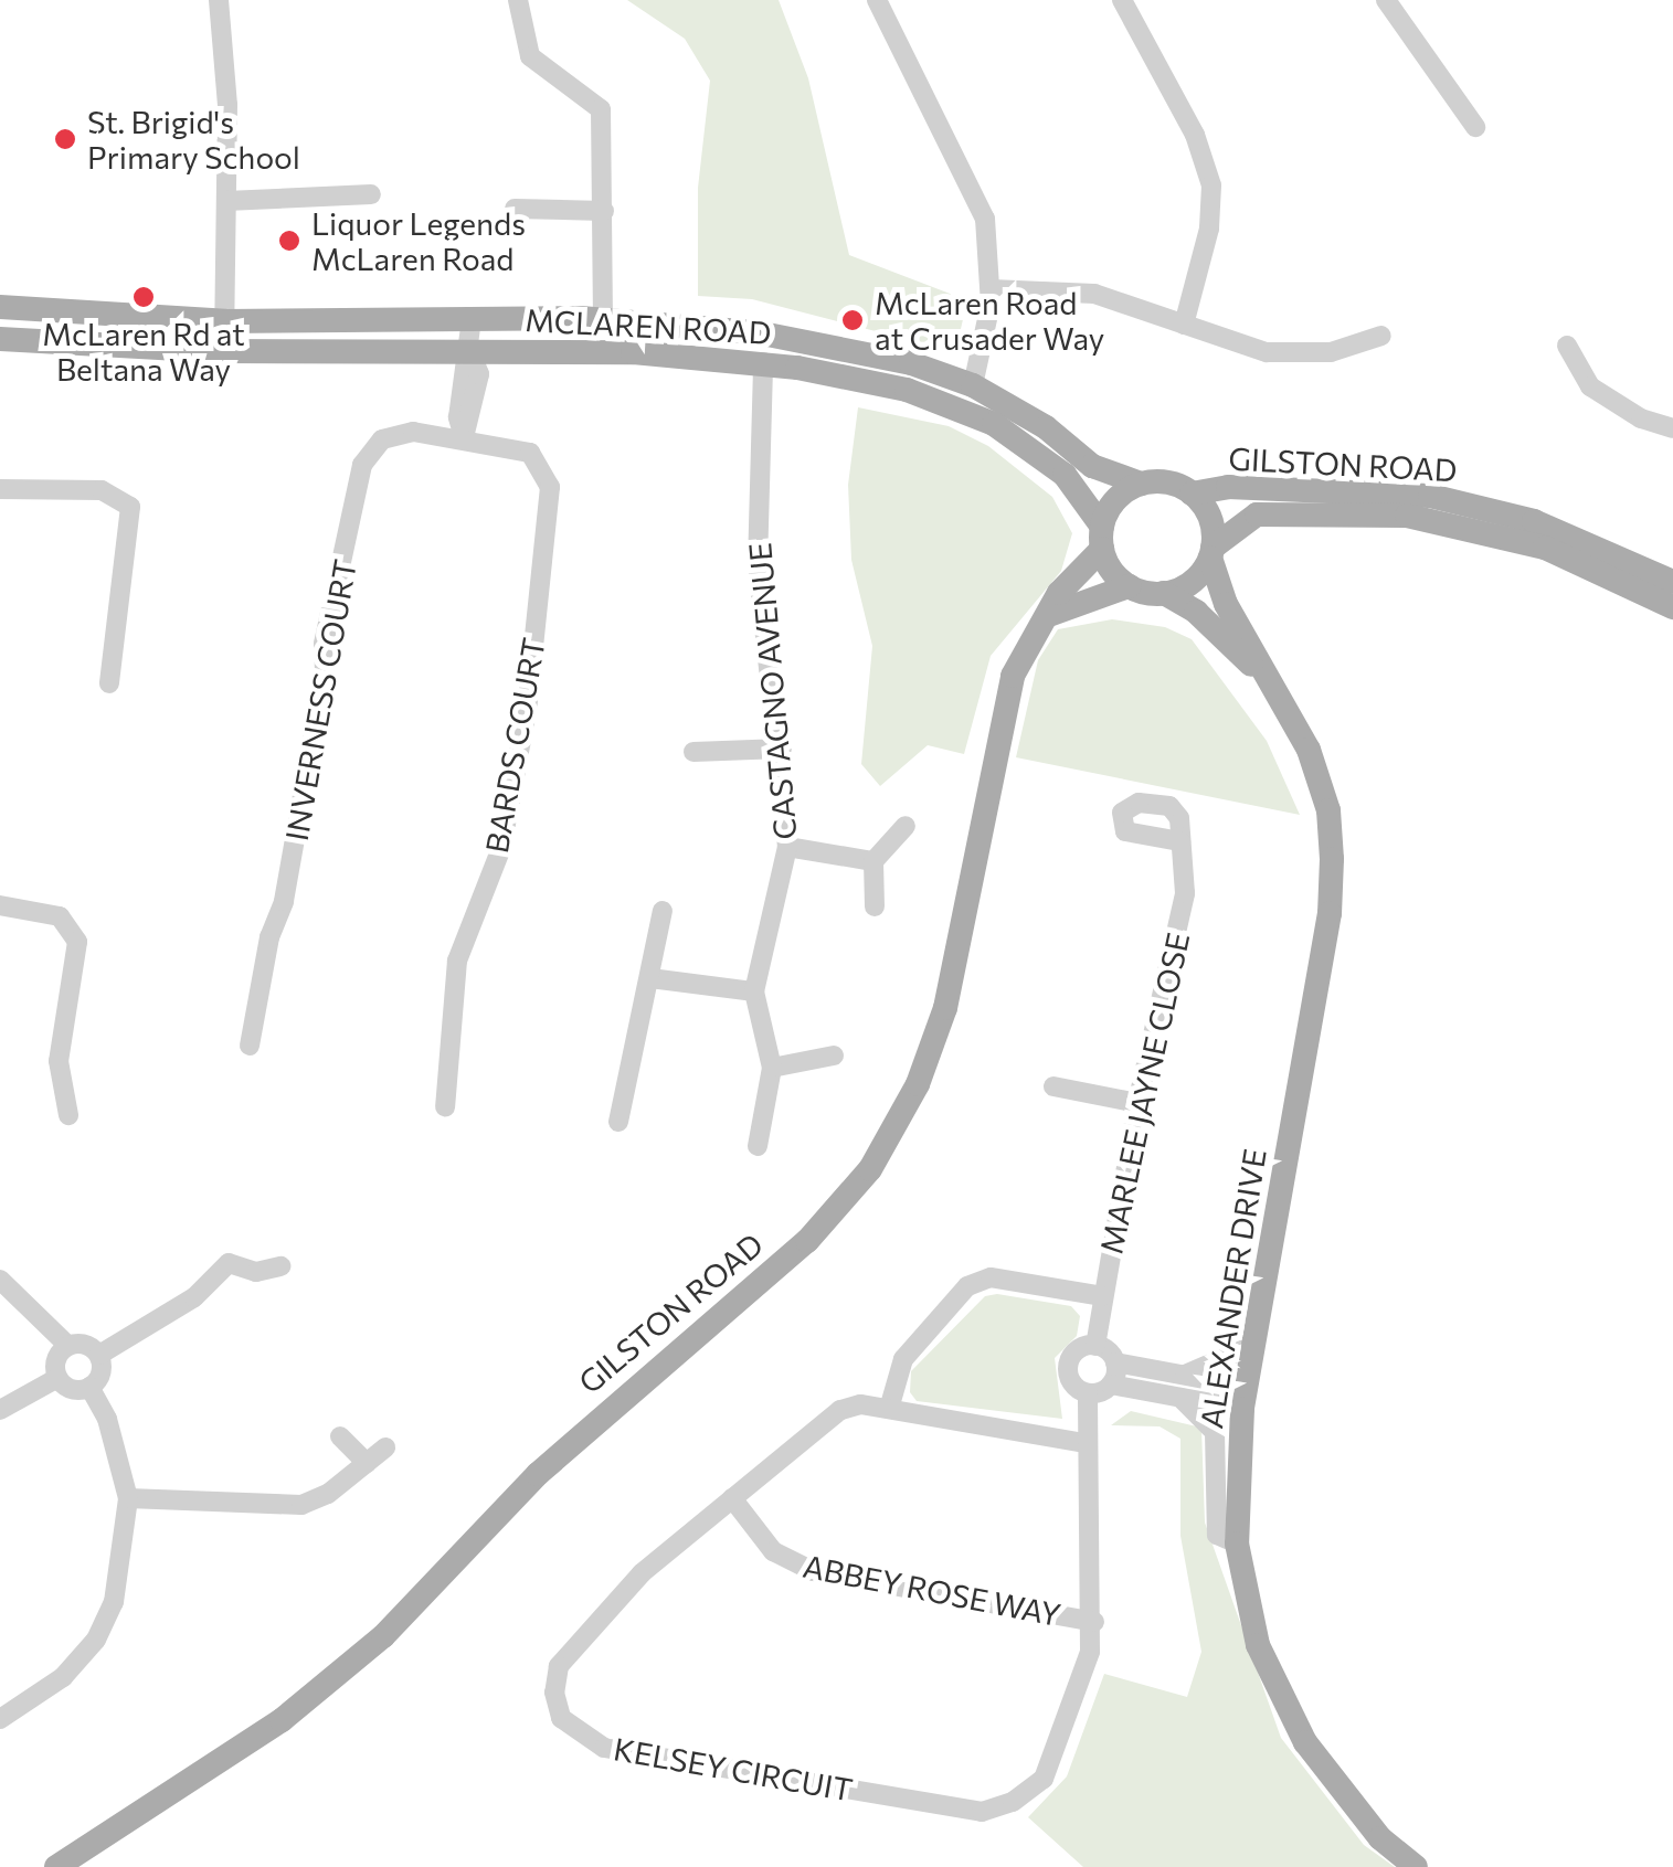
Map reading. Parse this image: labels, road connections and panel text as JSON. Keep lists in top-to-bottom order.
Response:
{
  "streets": {
    "main road": ["MCLAREN ROAD", "GILSTON ROAD", "ALEXANDER DRIVE"],
    "street": [
      "CASTAGNO AVENUE",
      "INVERNESS COURT",
      "BARDS COURT",
      "MARLEE JAYNE CLOSE",
      "ABBEY ROSE WAY",
      "KELSEY CIRCUIT"
    ]
  },
  "crossings": [
    ["MCLAREN ROAD", "GILSTON ROAD"],
    ["MCLAREN ROAD", "CASTAGNO AVENUE"],
    ["MCLAREN ROAD", "ALEXANDER DRIVE"],
    ["GILSTON ROAD", "ALEXANDER DRIVE"],
    ["INVERNESS COURT", "BARDS COURT"],
    ["MARLEE JAYNE CLOSE", "KELSEY CIRCUIT"],
    ["ABBEY ROSE WAY", "KELSEY CIRCUIT"]
  ],
  "places": [
    "St. Brigid's Primary School",
    "Liquor Legends McLaren Road",
    "McLaren Rd at Beltana Way",
    "McLaren Road at Crusader Way"
  ]
}
